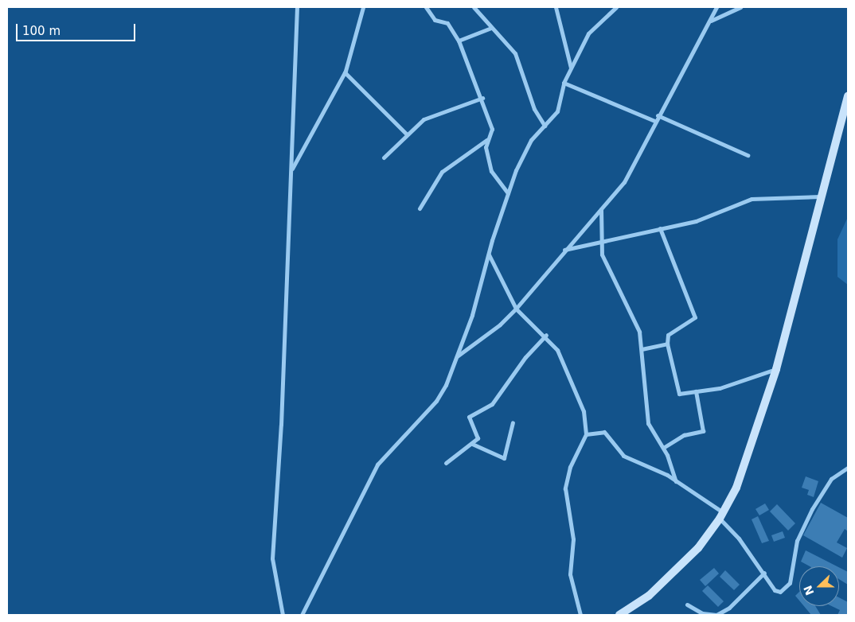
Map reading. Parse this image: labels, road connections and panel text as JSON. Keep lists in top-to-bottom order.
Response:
{
  "scale_bar": "100 m",
  "north": "left"
}
